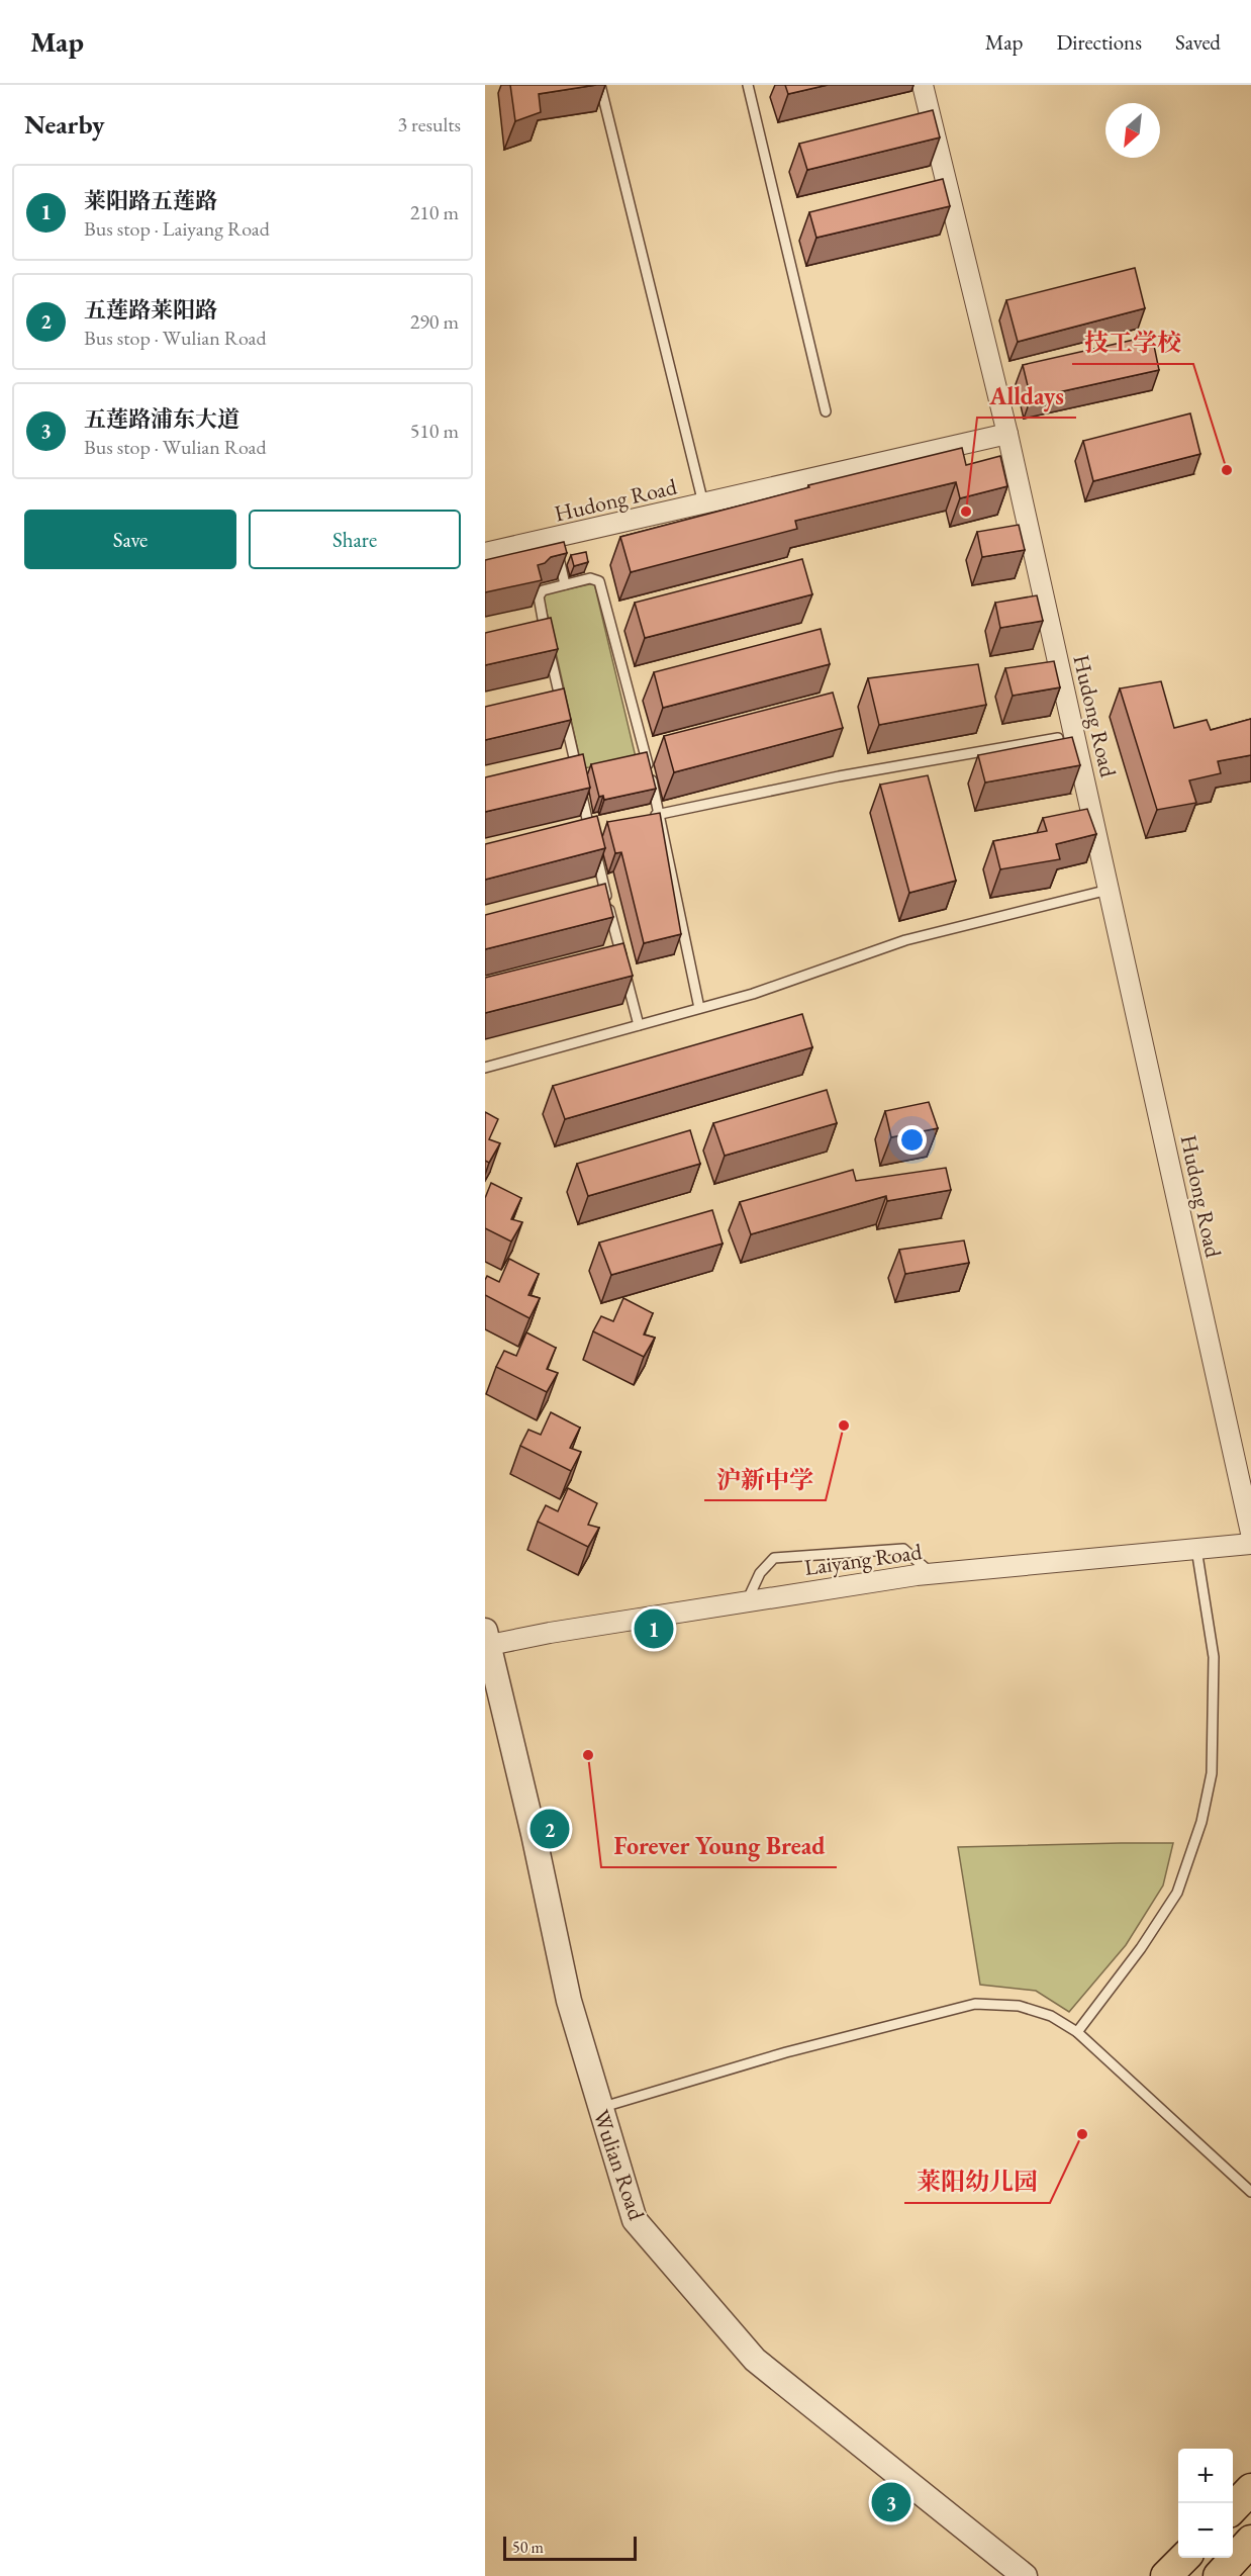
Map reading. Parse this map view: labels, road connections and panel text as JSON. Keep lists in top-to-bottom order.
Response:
{
  "streets": {
    "street": ["Hudong Road", "Laiyang Road", "Wulian Road"]
  },
  "crossings": [
    ["Laiyang Road", "Wulian Road"]
  ],
  "places": [
    "技工学校",
    "Alldays",
    "沪新中学",
    "Forever Young Bread",
    "莱阳幼儿园"
  ],
  "scale_bar": "50 m",
  "north": "bottom left",
  "page": {
    "header": "Map",
    "nav": ["Map", "Directions", "Saved"],
    "heading": ["Nearby", "3 results"],
    "list": [
      {
        "mark": "1",
        "name": "莱阳路五莲路",
        "note": "Bus stop · Laiyang Road",
        "value": "210 m"
      },
      {
        "mark": "2",
        "name": "五莲路莱阳路",
        "note": "Bus stop · Wulian Road",
        "value": "290 m"
      },
      {
        "mark": "3",
        "name": "五莲路浦东大道",
        "note": "Bus stop · Wulian Road",
        "value": "510 m"
      }
    ],
    "buttons": ["Save", "Share"],
    "pins": ["1", "2", "3"],
    "map_buttons": ["+", "−"],
    "scale": "50 m"
  }
}
